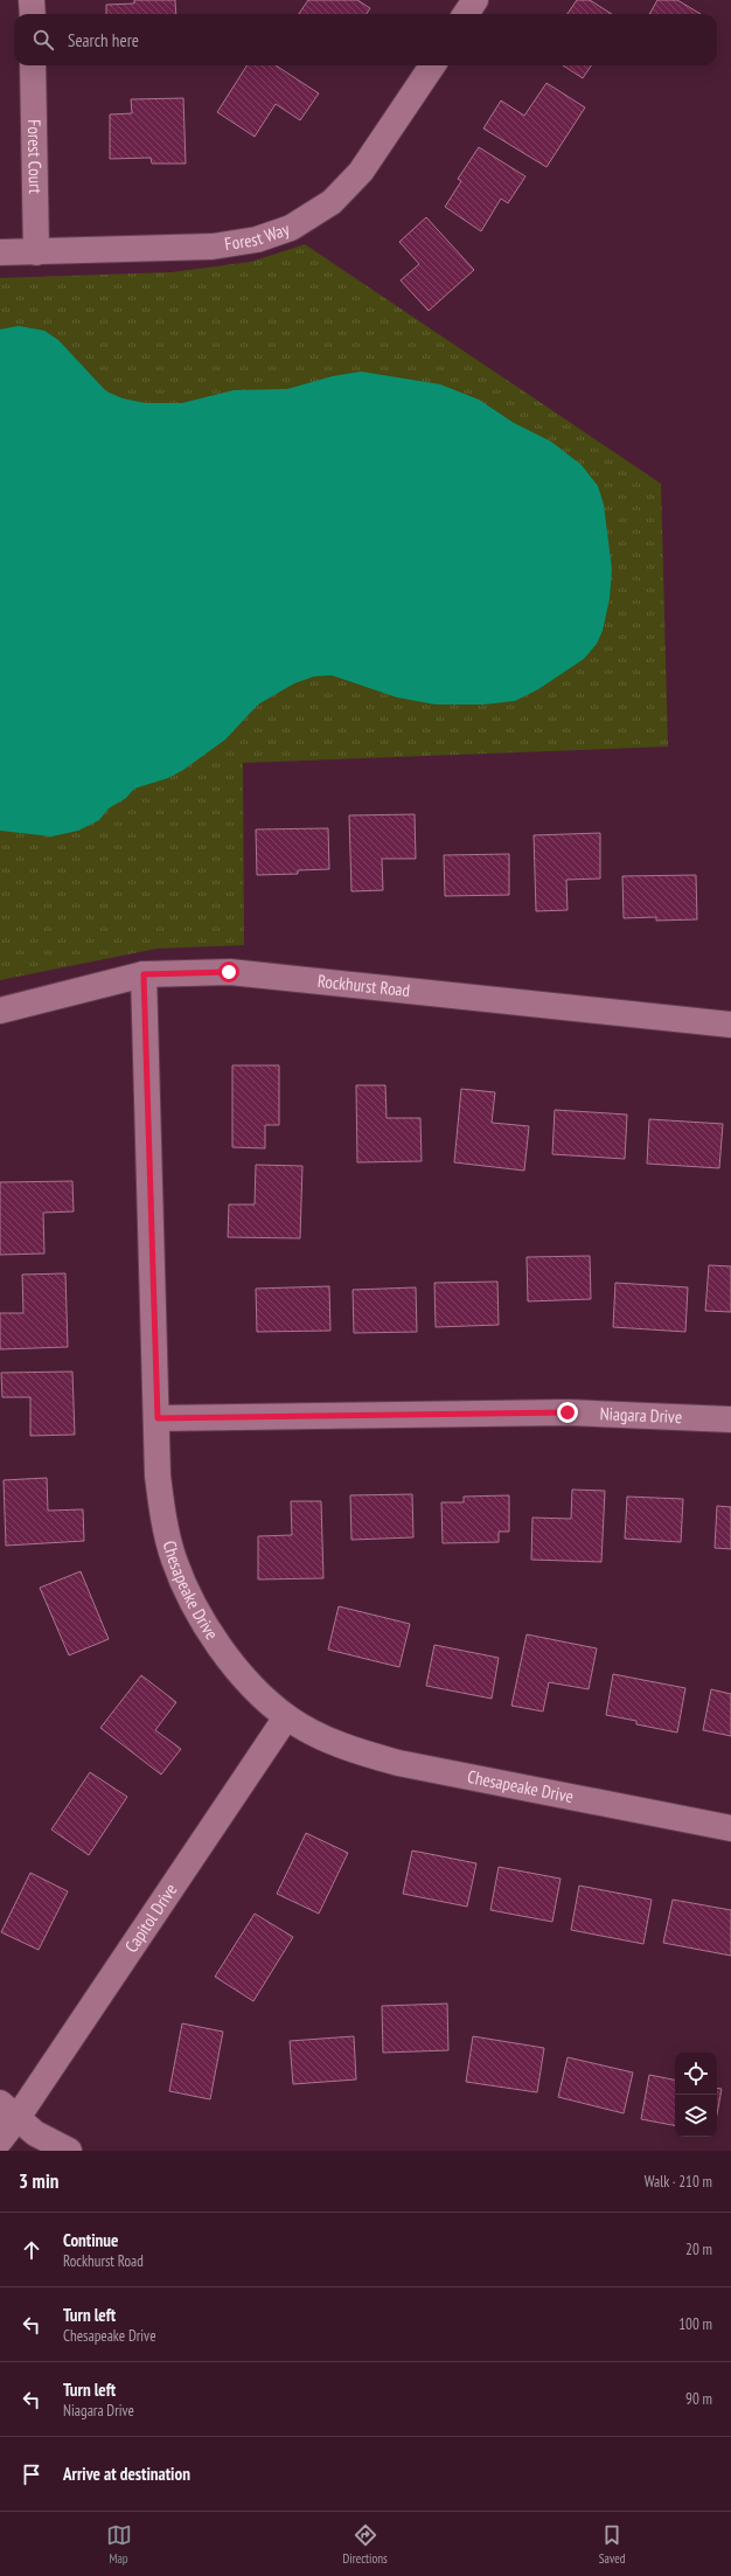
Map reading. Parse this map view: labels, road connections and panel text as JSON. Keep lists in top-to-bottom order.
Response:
{
  "streets": {
    "street": [
      "Forest Court",
      "Forest Way",
      "Rockhurst Road",
      "Niagara Drive",
      "Chesapeake Drive",
      "Capitol Drive"
    ]
  },
  "crossings": [
    ["Forest Court", "Forest Way"],
    ["Rockhurst Road", "Chesapeake Drive"],
    ["Niagara Drive", "Chesapeake Drive"],
    ["Chesapeake Drive", "Capitol Drive"]
  ],
  "page": {
    "search": "Search here",
    "heading": ["3 min", "Walk · 210 m"],
    "list": [
      ["Continue", "Rockhurst Road", "20 m"],
      ["Turn left", "Chesapeake Drive", "100 m"],
      ["Turn left", "Niagara Drive", "90 m"],
      "Arrive at destination"
    ],
    "nav": ["Map", "Directions", "Saved"]
  }
}
